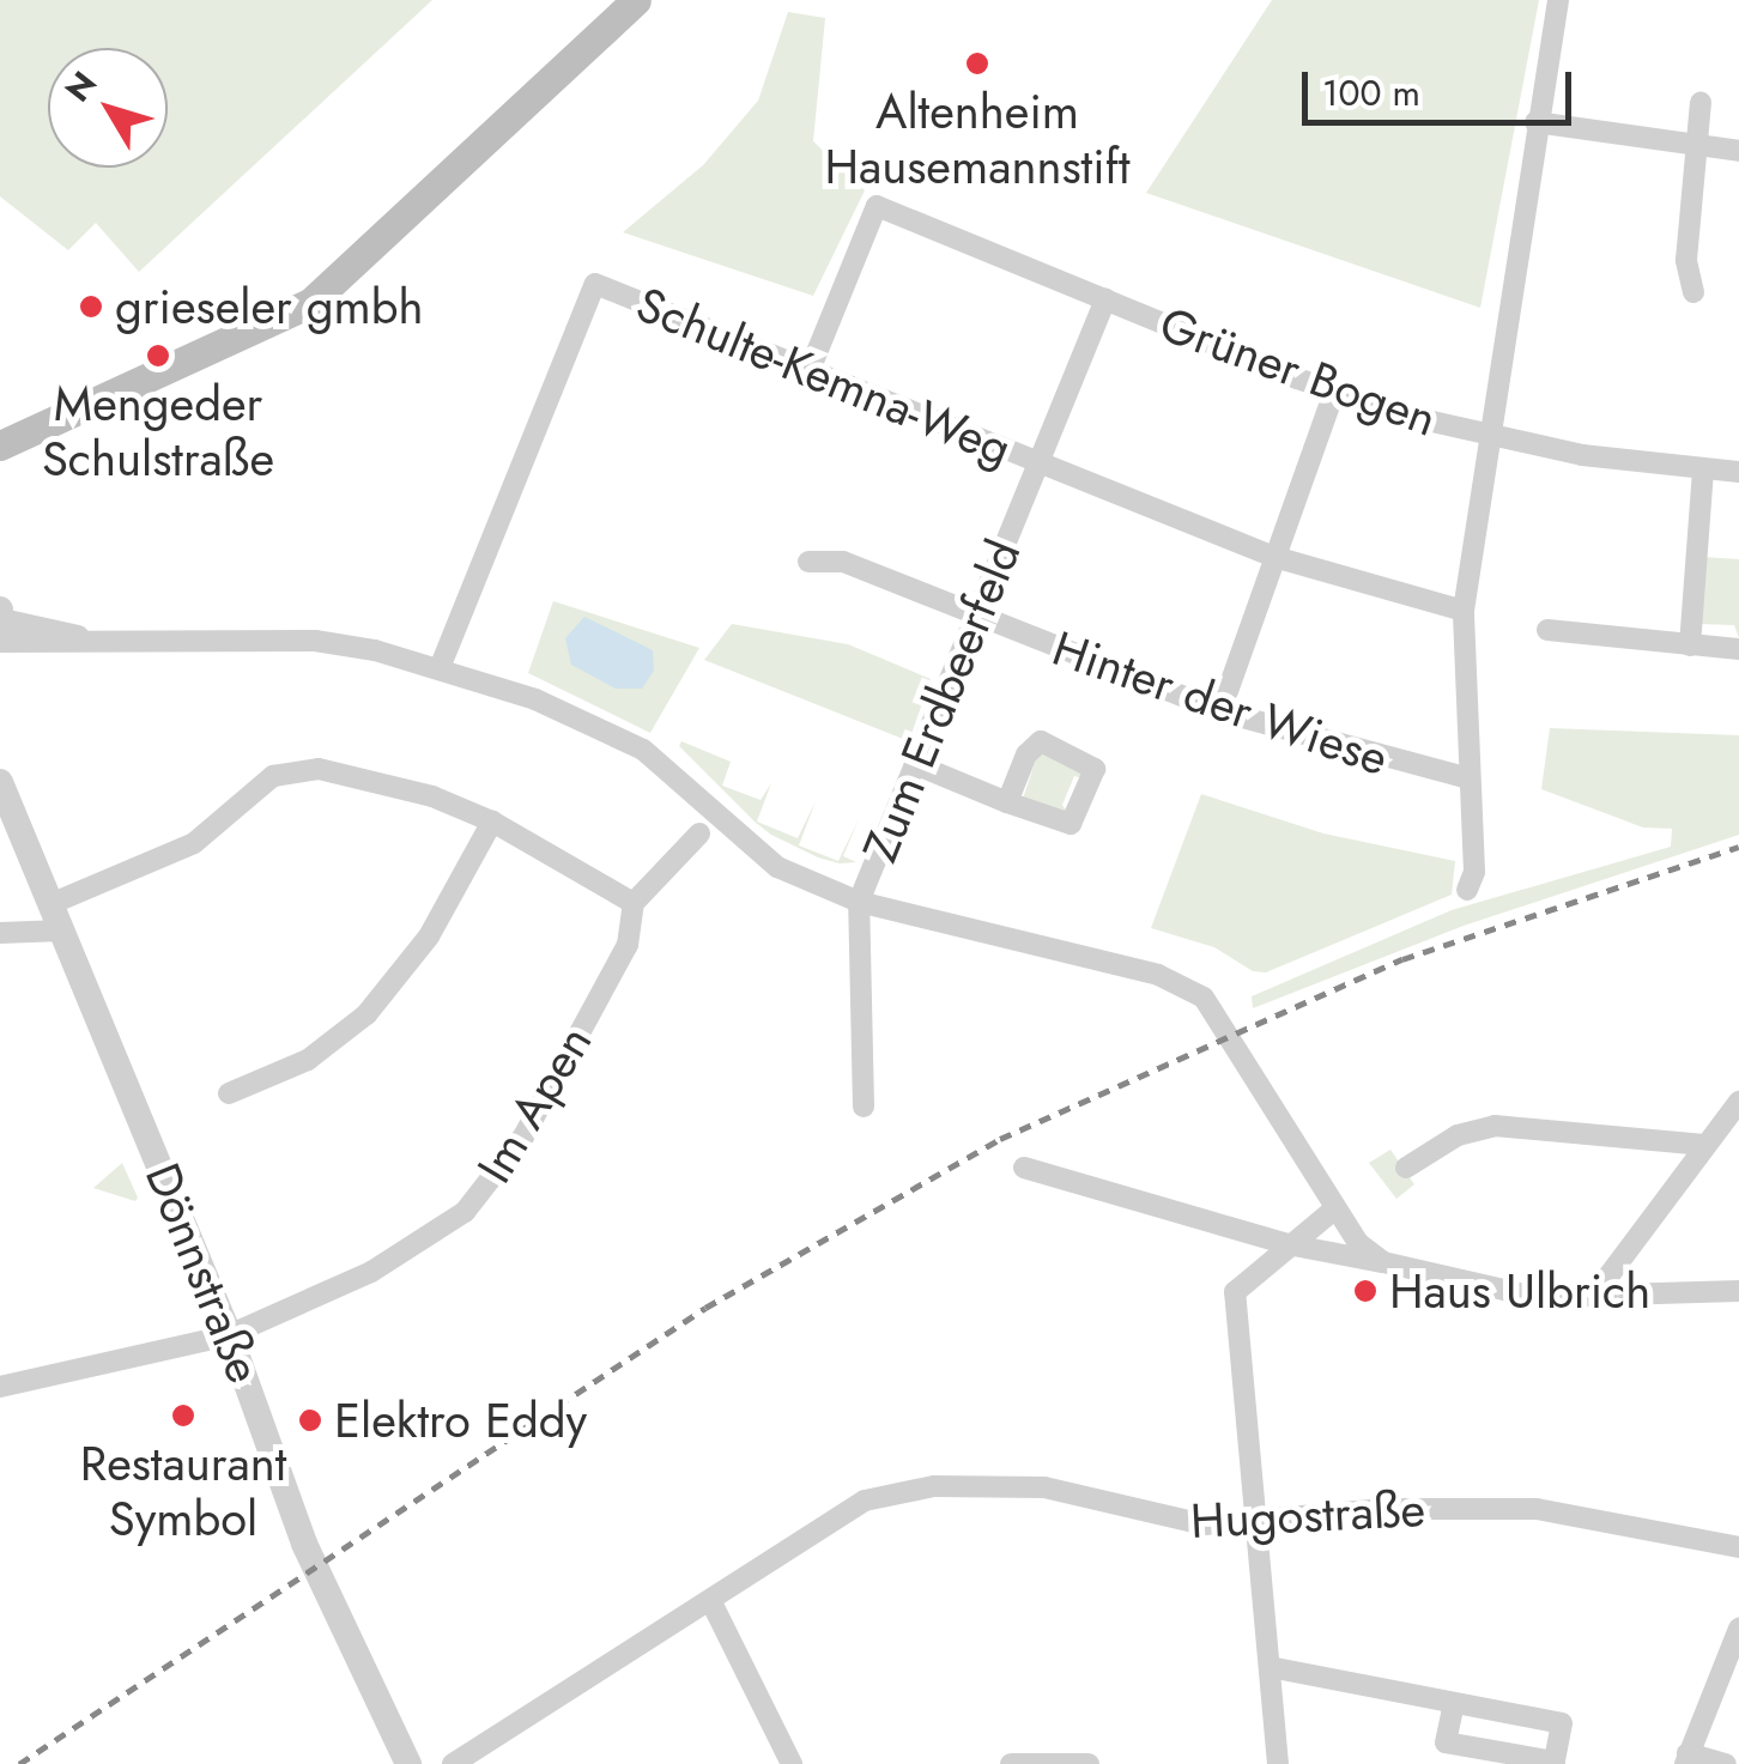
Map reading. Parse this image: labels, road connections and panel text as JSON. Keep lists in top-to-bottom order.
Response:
{
  "streets": {
    "street": [
      "Grüner Bogen",
      "Schulte-Kemna-Weg",
      "Zum Erdbeerfeld",
      "Hinter der Wiese",
      "Im Apen",
      "Dönnstraße",
      "Hugostraße"
    ]
  },
  "crossings": [
    ["Grüner Bogen", "Schulte-Kemna-Weg"],
    ["Grüner Bogen", "Zum Erdbeerfeld"],
    ["Schulte-Kemna-Weg", "Zum Erdbeerfeld"],
    ["Zum Erdbeerfeld", "Hinter der Wiese"],
    ["Im Apen", "Dönnstraße"]
  ],
  "places": [
    "Altenheim Hausemannstift",
    "grieseler gmbh",
    "Mengeder Schulstraße",
    "Haus Ulbrich",
    "Restaurant Symbol",
    "Elektro Eddy"
  ],
  "scale_bar": "100 m",
  "north": "top left"
}
